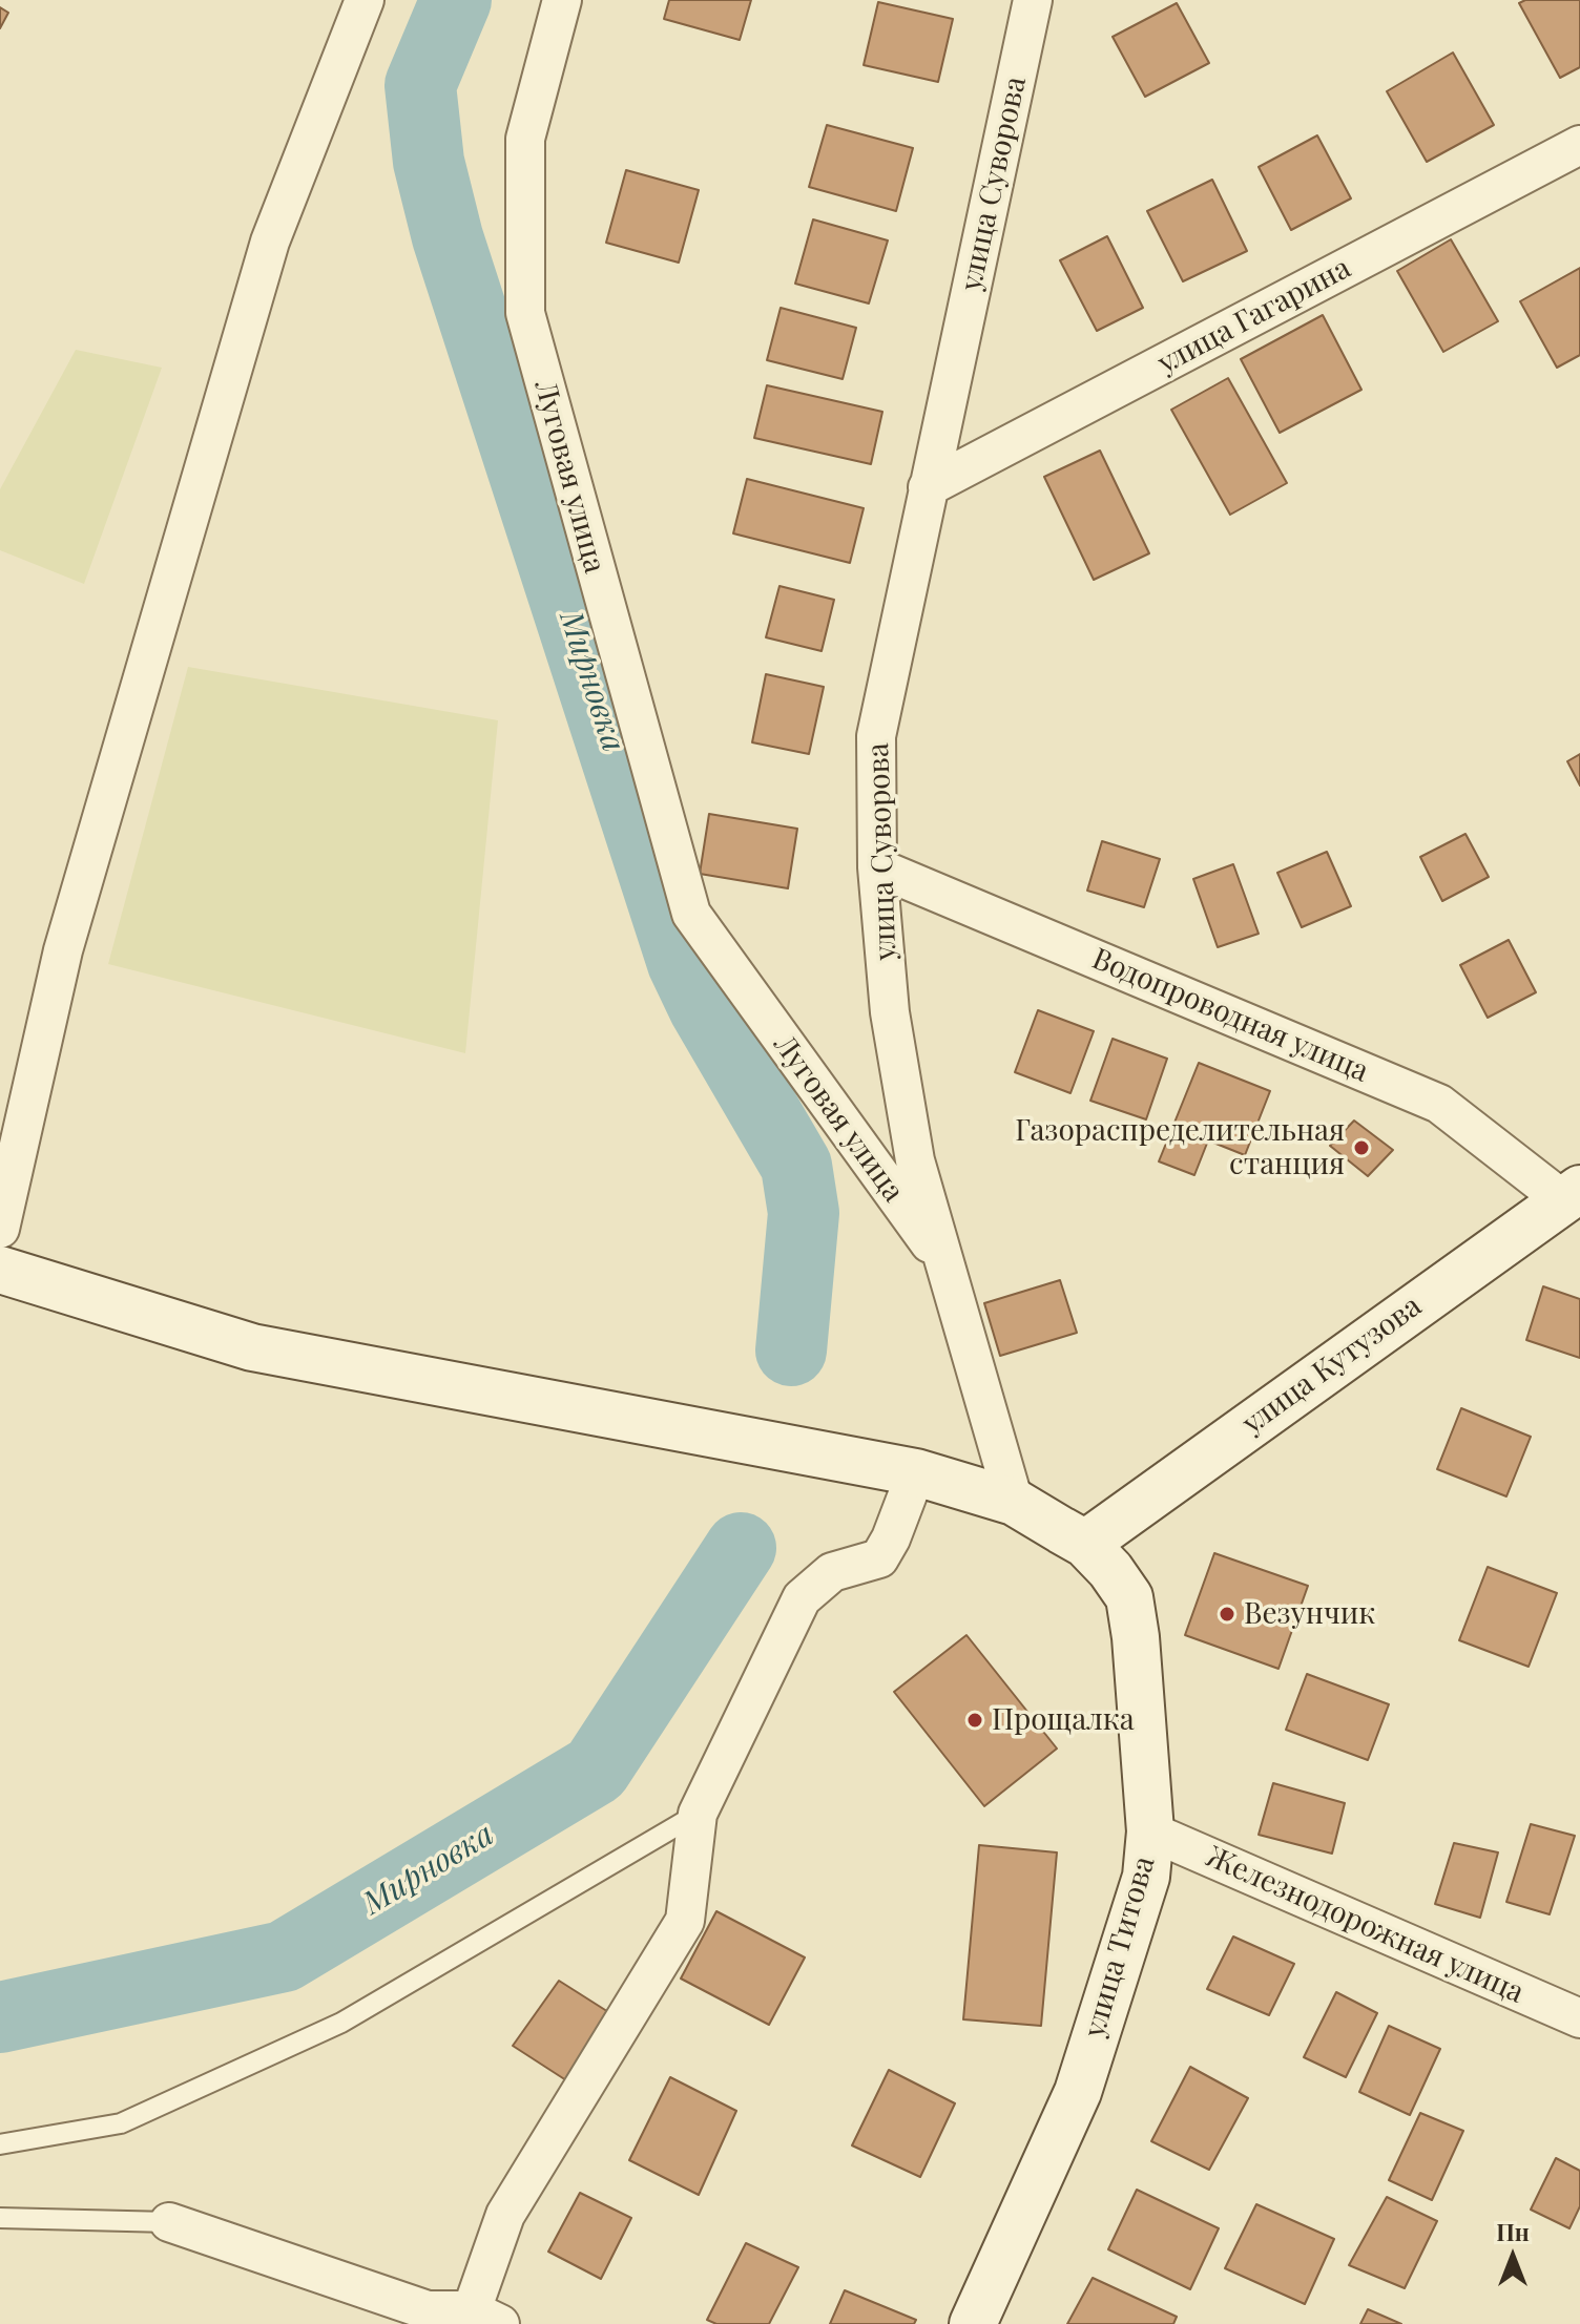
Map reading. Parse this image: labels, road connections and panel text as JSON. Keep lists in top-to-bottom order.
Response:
{
  "streets": {
    "main road": ["улица Кутузова", "улица Титова"],
    "street": [
      "улица Суворова",
      "улица Гагарина",
      "Луговая улица",
      "Водопроводная улица",
      "Железнодорожная улица"
    ]
  },
  "crossings": [
    ["улица Суворова", "улица Гагарина"],
    ["улица Суворова", "Луговая улица"],
    ["улица Суворова", "Водопроводная улица"],
    ["улица Суворова", "улица Титова"],
    ["Водопроводная улица", "улица Кутузова"],
    ["улица Кутузова", "улица Титова"],
    ["Железнодорожная улица", "улица Титова"]
  ],
  "water": ["Мирновка"],
  "places": ["Газораспределительная станция", "Везунчик", "Прощалка"],
  "north": "top"
}
